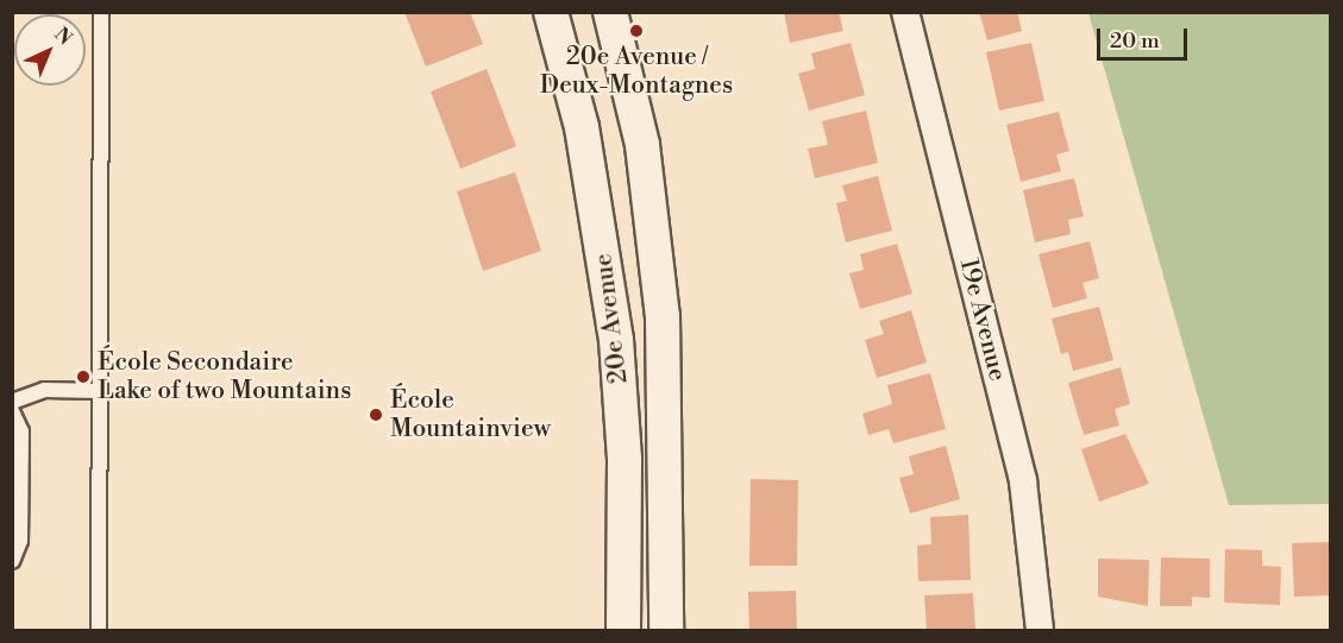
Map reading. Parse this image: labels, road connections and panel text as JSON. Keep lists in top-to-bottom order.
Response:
{
  "streets": {
    "street": ["20e Avenue", "19e Avenue"]
  },
  "places": ["20e Avenue / Deux-Montagnes", "École Secondaire Lake of two Mountains", "École Mountainview"],
  "scale_bar": "20 m",
  "north": "top right"
}
